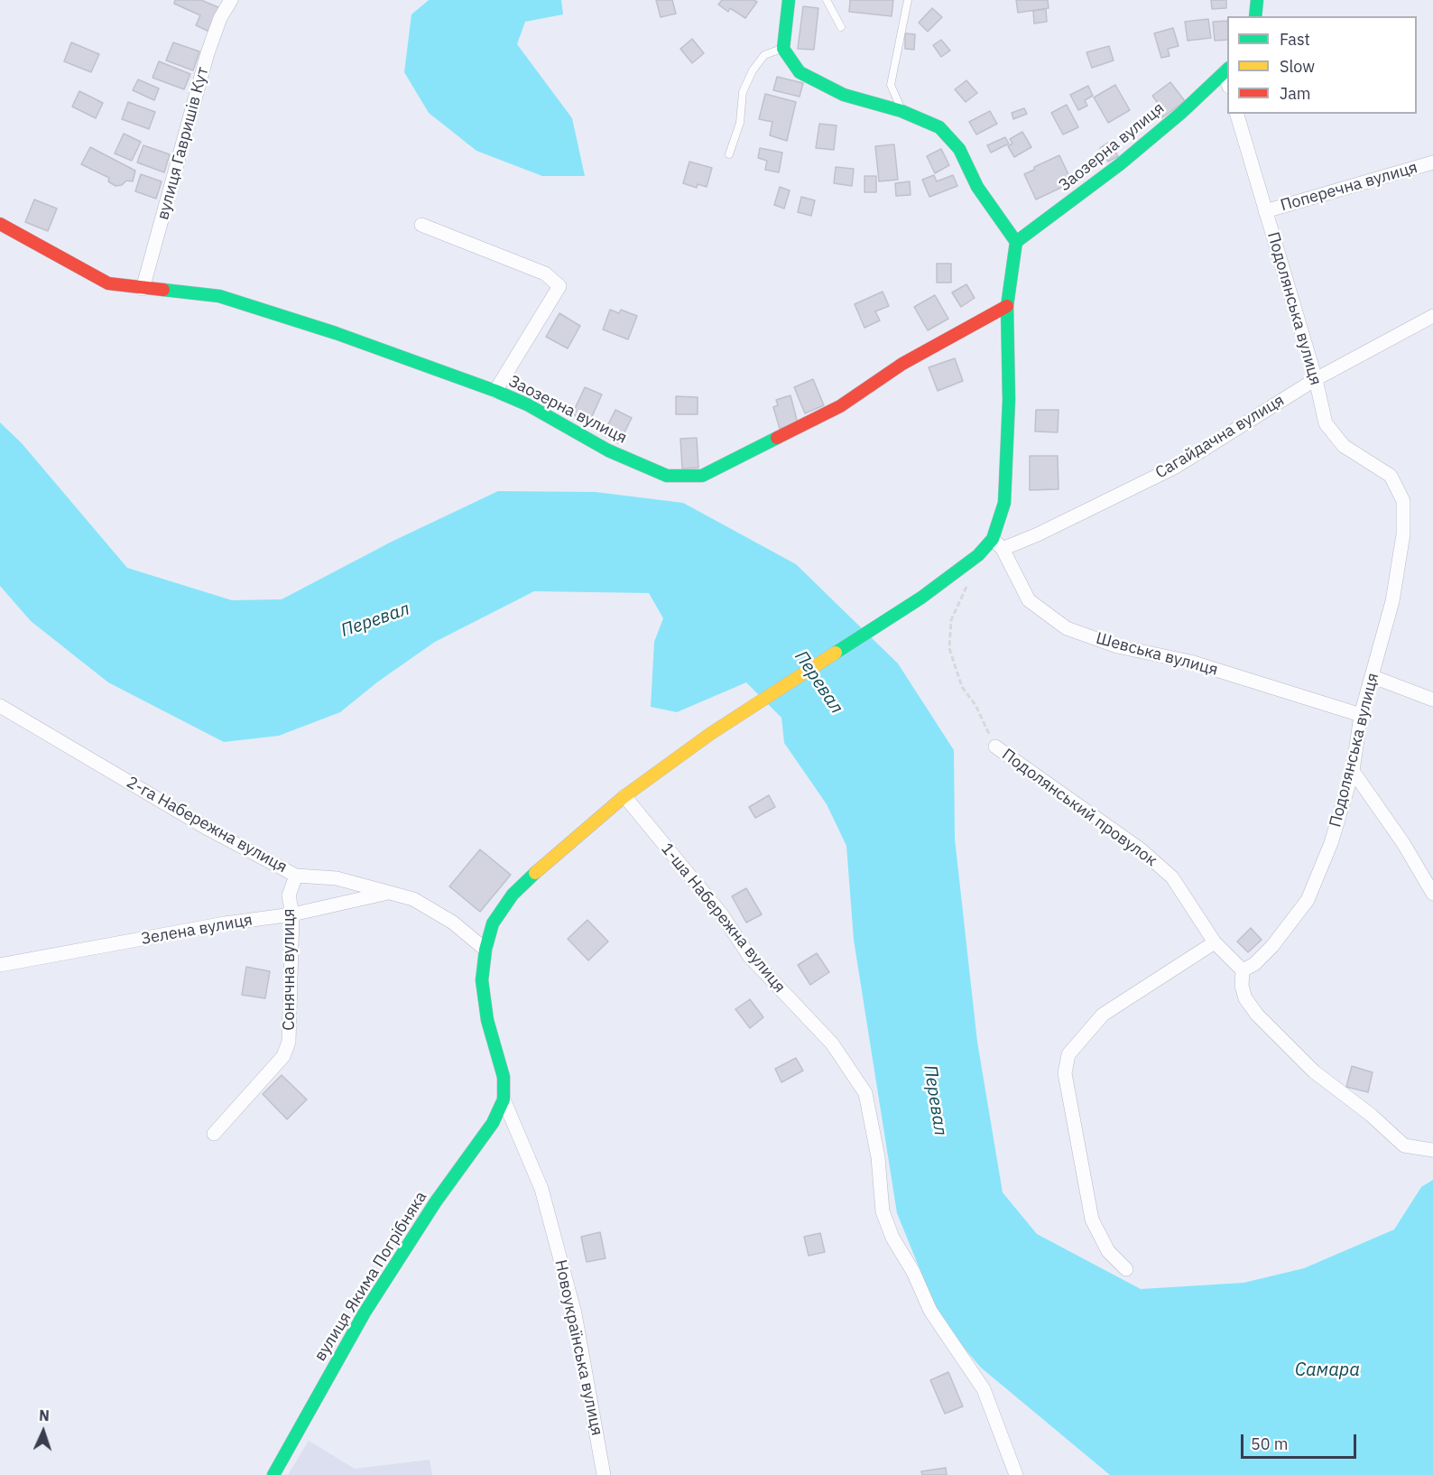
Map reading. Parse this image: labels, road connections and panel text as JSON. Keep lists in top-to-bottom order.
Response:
{
  "streets": {
    "street": [
      "вулиця Гавришів Кут",
      "Заозерна вулиця",
      "Поперечна вулиця",
      "Подолянська вулиця",
      "Сагайдачна вулиця",
      "Шевська вулиця",
      "Подолянський провулок",
      "2-га Набережна вулиця",
      "1-ша Набережна вулиця",
      "Зелена вулиця",
      "Сонячна вулиця",
      "вулиця Якима Погрібняка",
      "Новоукраїнська вулиця"
    ]
  },
  "crossings": [
    ["вулиця Гавришів Кут", "Заозерна вулиця"],
    ["Заозерна вулиця", "Сагайдачна вулиця"],
    ["Поперечна вулиця", "Подолянська вулиця"],
    ["Подолянська вулиця", "Сагайдачна вулиця"],
    ["Подолянська вулиця", "Шевська вулиця"],
    ["Подолянська вулиця", "Подолянський провулок"],
    ["Сагайдачна вулиця", "Шевська вулиця"],
    ["Сагайдачна вулиця", "1-ша Набережна вулиця"],
    ["2-га Набережна вулиця", "Зелена вулиця"],
    ["2-га Набережна вулиця", "Сонячна вулиця"],
    ["Зелена вулиця", "Сонячна вулиця"],
    ["вулиця Якима Погрібняка", "Новоукраїнська вулиця"]
  ],
  "water": ["Перевал", "Самара"],
  "legend": ["Fast", "Slow", "Jam"],
  "scale_bar": "50 m",
  "north": "top"
}
